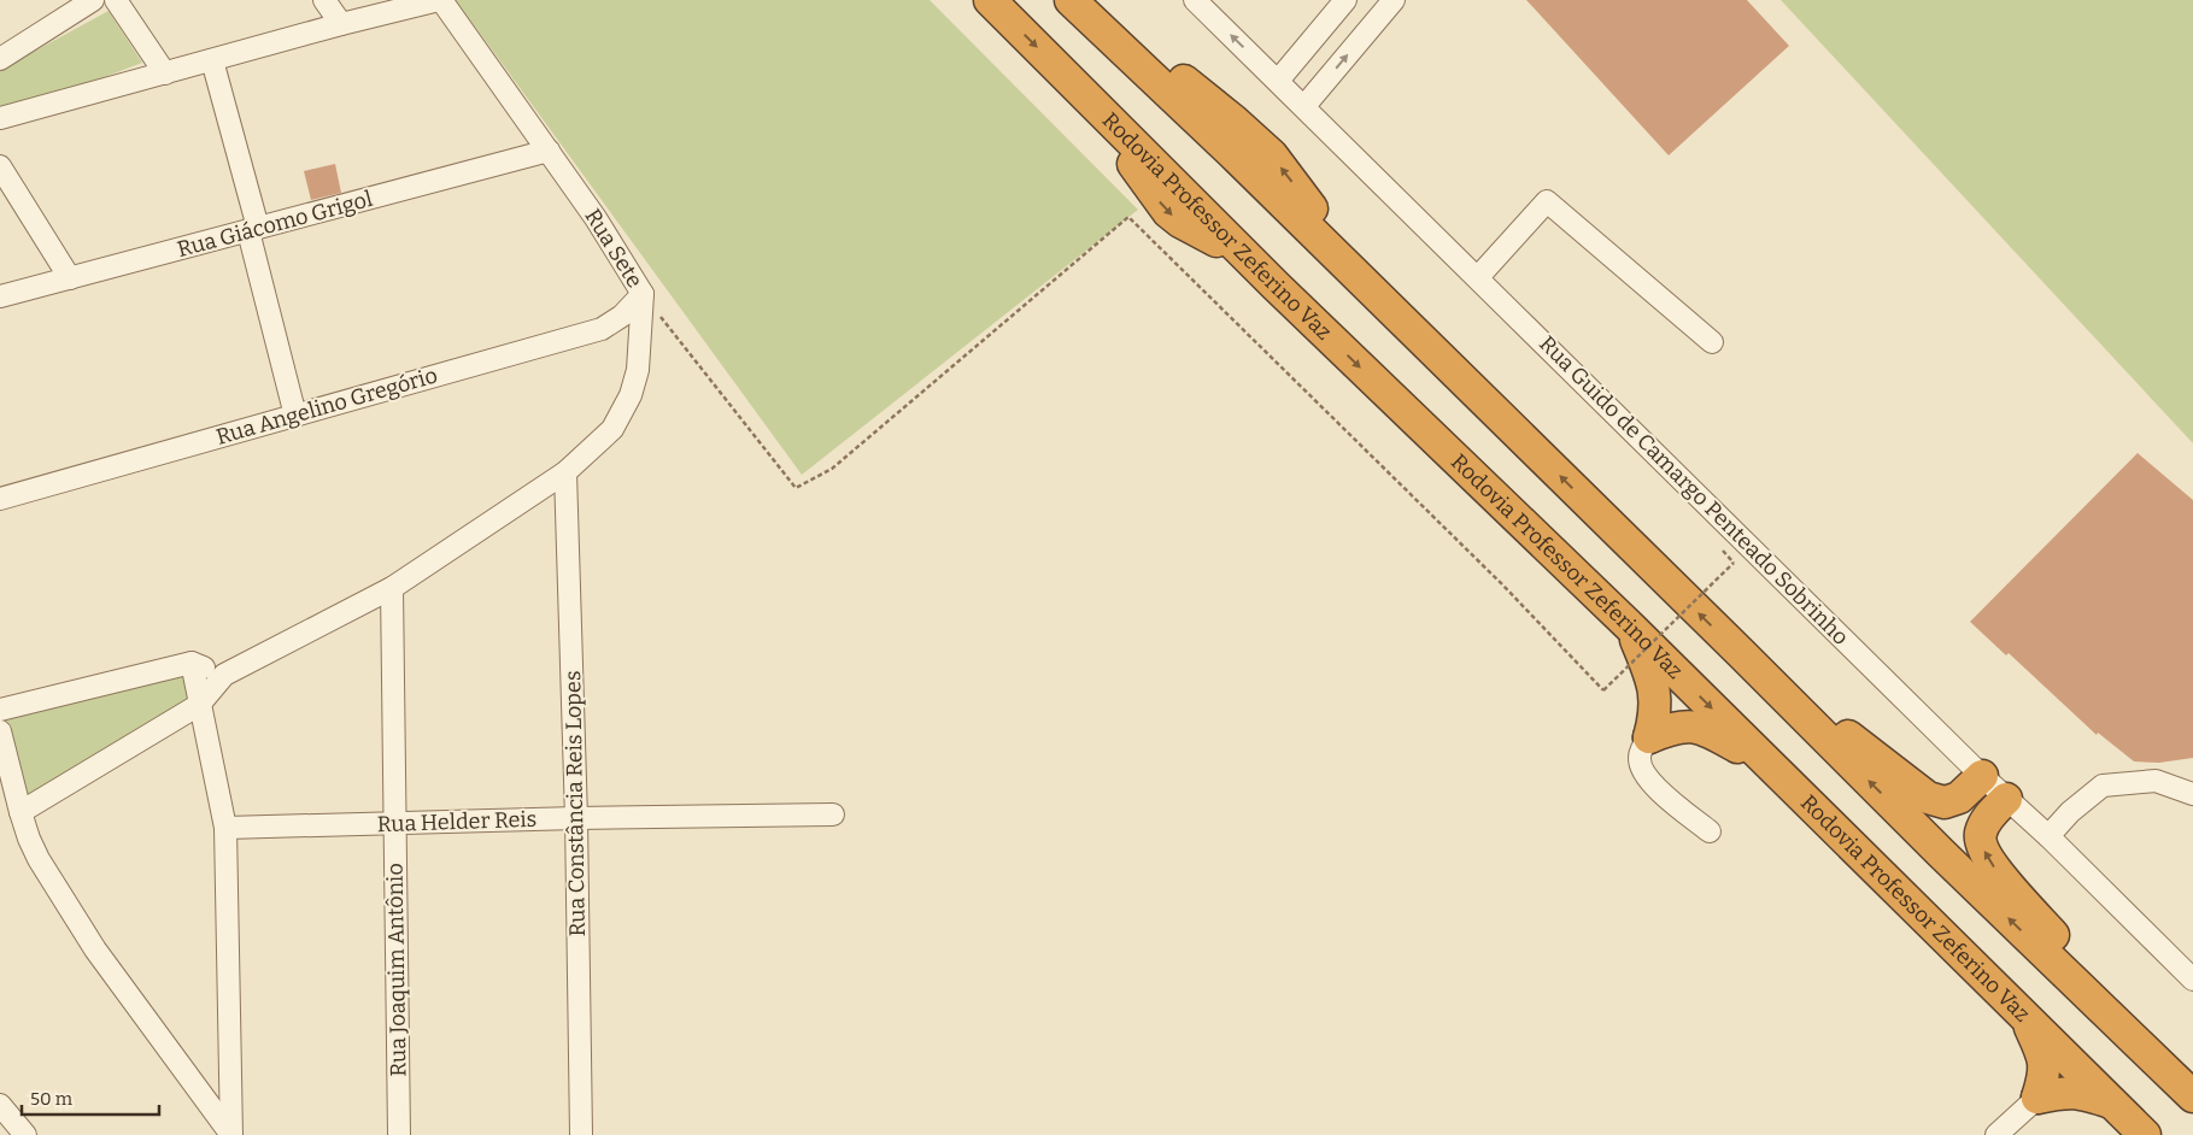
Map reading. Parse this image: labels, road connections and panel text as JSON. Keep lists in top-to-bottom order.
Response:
{
  "streets": {
    "highway": ["Rodovia Professor Zeferino Vaz"],
    "street": [
      "Rua Giácomo Grigol",
      "Rua Sete",
      "Rua Angelino Gregório",
      "Rua Guido de Camargo Penteado Sobrinho",
      "Rua Constância Reis Lopes",
      "Rua Helder Reis",
      "Rua Joaquim Antônio"
    ]
  },
  "crossings": [
    ["Rua Giácomo Grigol", "Rua Sete"],
    ["Rua Sete", "Rua Angelino Gregório"],
    ["Rua Constância Reis Lopes", "Rua Helder Reis"],
    ["Rua Helder Reis", "Rua Joaquim Antônio"]
  ],
  "scale_bar": "50 m"
}
